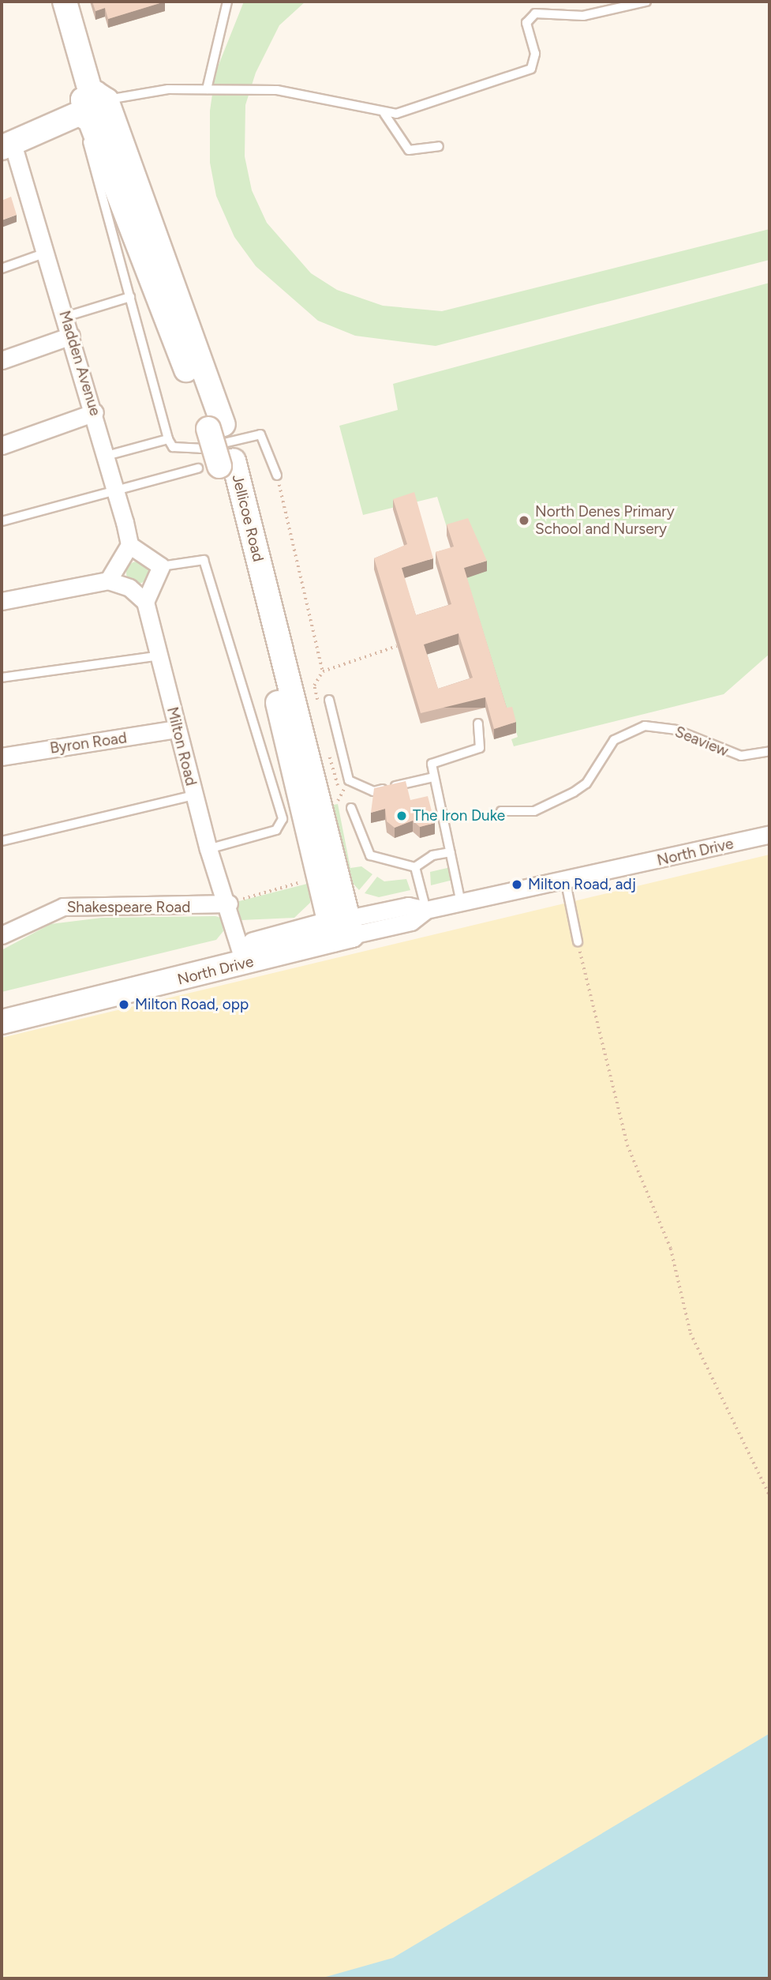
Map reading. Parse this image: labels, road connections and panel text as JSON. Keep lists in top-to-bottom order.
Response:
{
  "streets": {
    "street": [
      "Madden Avenue",
      "Jellicoe Road",
      "Byron Road",
      "Milton Road",
      "North Drive",
      "Shakespeare Road"
    ],
    "lane": ["Seaview"]
  },
  "crossings": [
    ["Jellicoe Road", "North Drive"],
    ["Byron Road", "Milton Road"],
    ["Milton Road", "North Drive"],
    ["Milton Road", "Shakespeare Road"]
  ],
  "places": [
    "North Denes Primary School and Nursery",
    "The Iron Duke",
    "Milton Road, adj",
    "Milton Road, opp"
  ]
}
